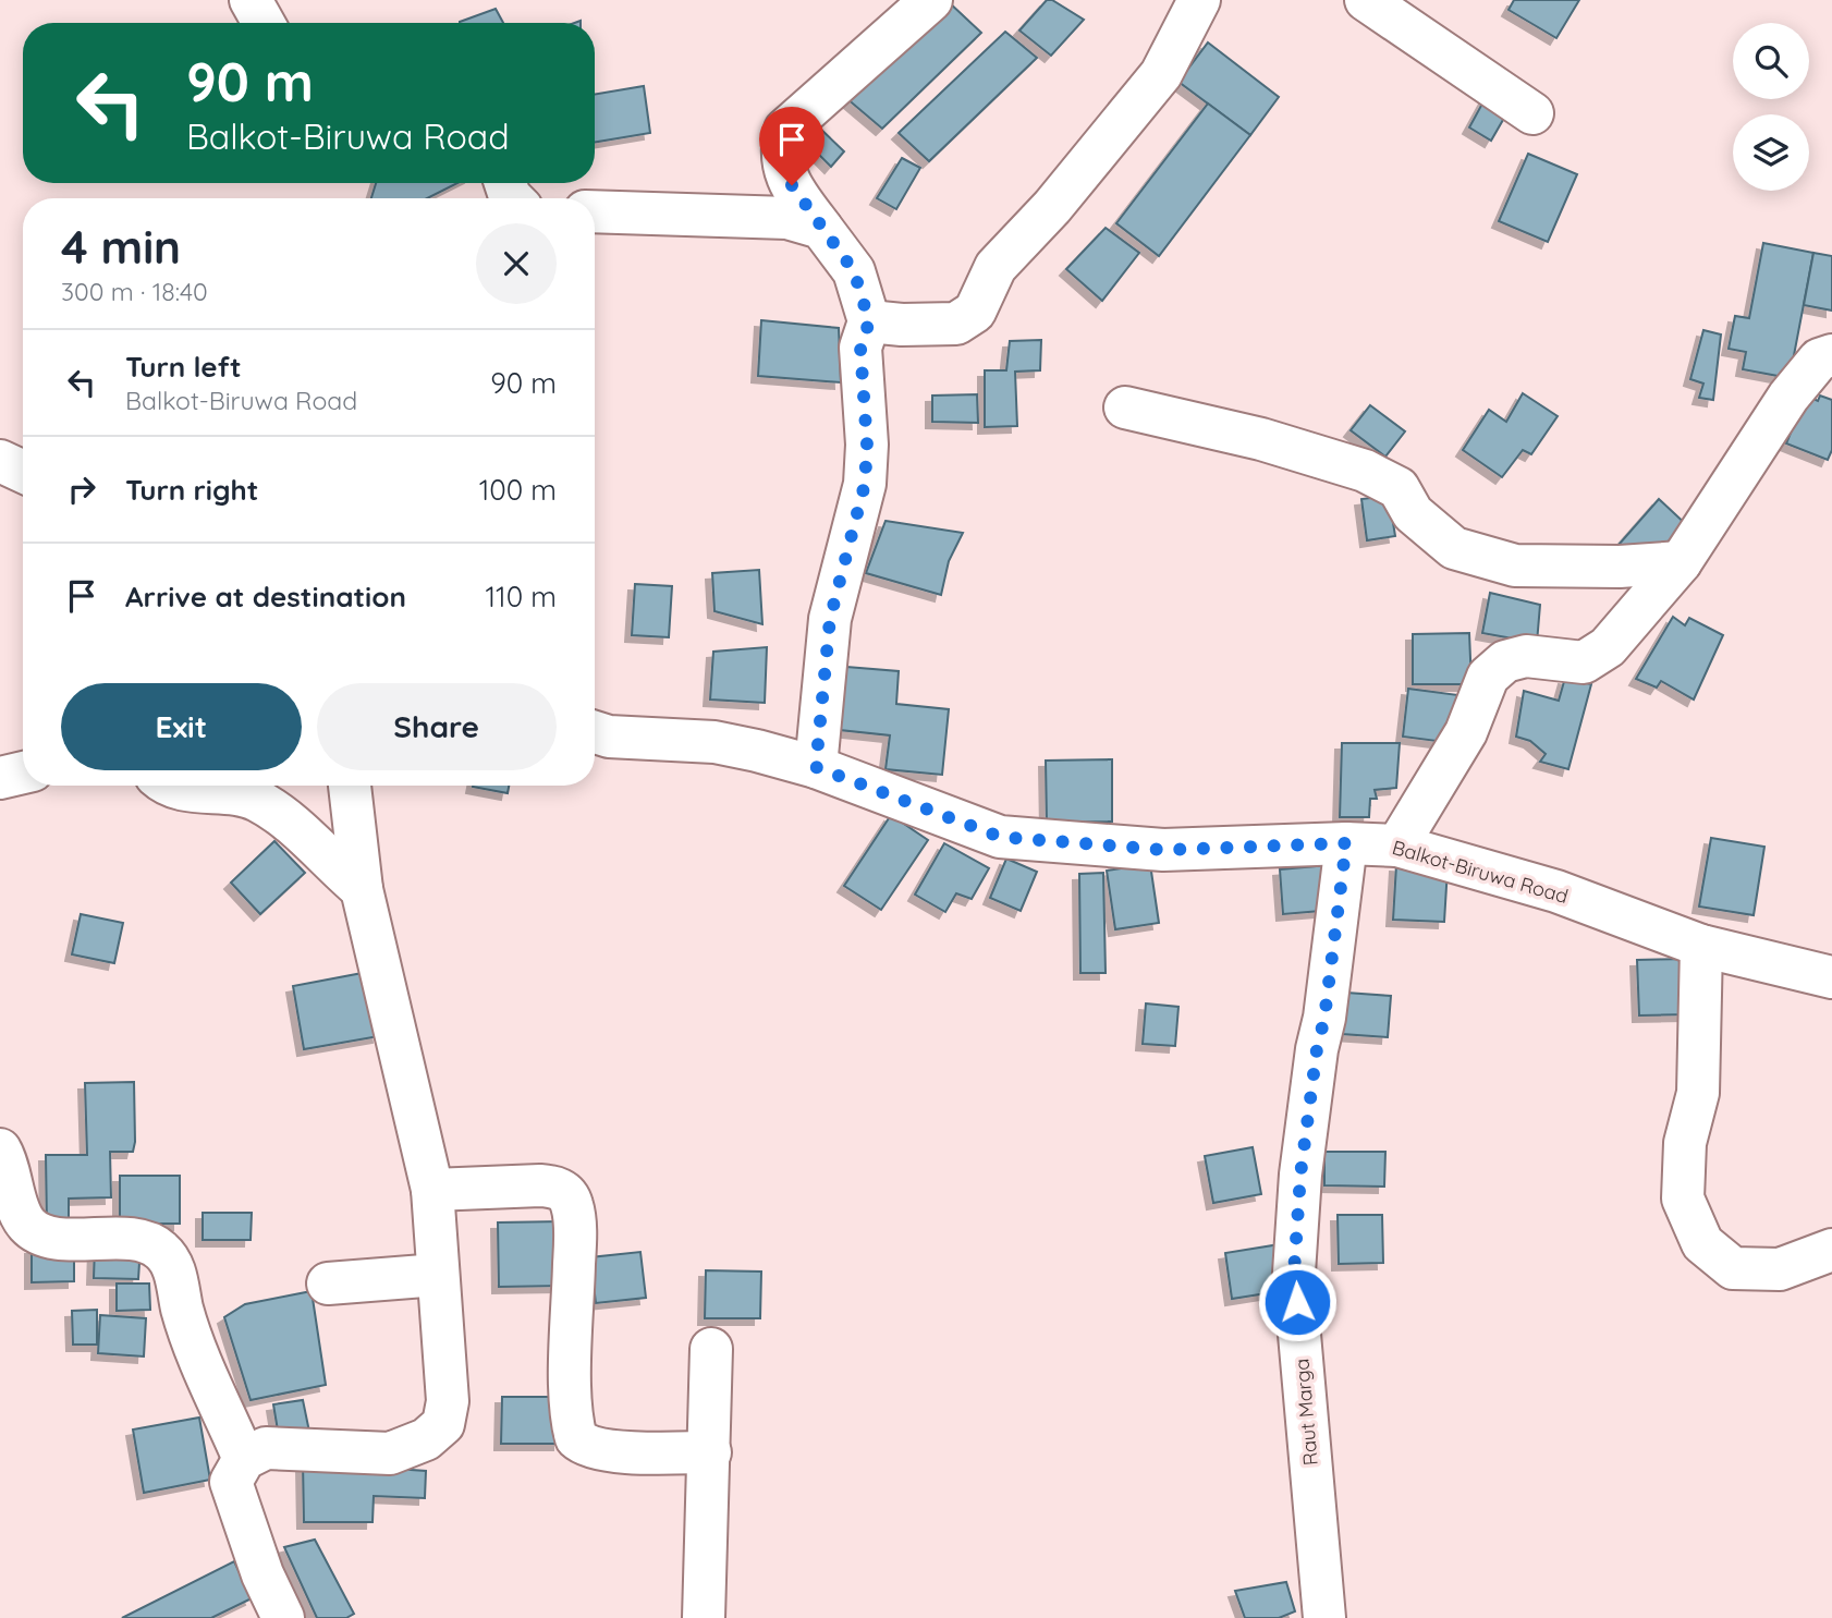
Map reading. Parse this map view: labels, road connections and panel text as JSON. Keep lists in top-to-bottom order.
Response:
{
  "streets": {
    "street": ["Balkot-Biruwa Road", "Raut Marga"]
  },
  "crossings": [
    ["Balkot-Biruwa Road", "Raut Marga"]
  ],
  "page": {
    "turn": ["90 m", "Balkot-Biruwa Road"],
    "heading": ["4 min", "300 m · 18:40"],
    "list": [
      {
        "name": "Turn left",
        "note": "Balkot-Biruwa Road",
        "value": "90 m"
      },
      {
        "name": "Turn right",
        "value": "100 m"
      },
      {
        "name": "Arrive at destination",
        "value": "110 m"
      }
    ],
    "buttons": ["Exit", "Share"]
  }
}
